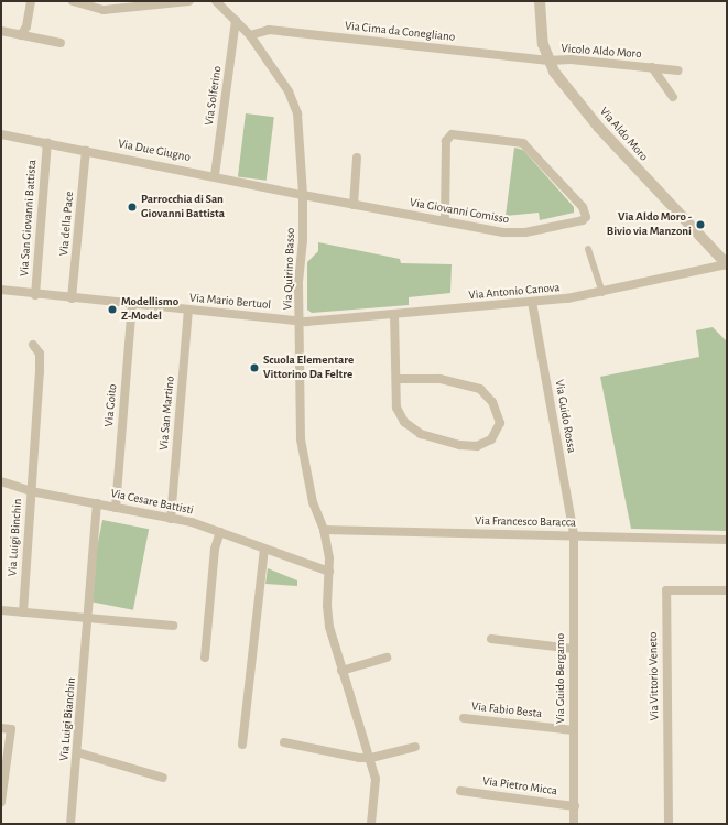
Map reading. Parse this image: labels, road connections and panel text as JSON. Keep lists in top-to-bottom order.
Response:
{
  "streets": {
    "street": [
      "Via Cima da Conegliano",
      "Vicolo Aldo Moro",
      "Via Solferino",
      "Via Aldo Moro",
      "Via Due Giugno",
      "Via Giovanni Comisso",
      "Via San Giovanni Battista",
      "Via della Pace",
      "Via Quirino Basso",
      "Via Antonio Canova",
      "Via Mario Bertuol",
      "Via Goito",
      "Via San Martino",
      "Via Guido Rossa",
      "Via Cesare Battisti",
      "Via Francesco Baracca",
      "Via Luigi Binchin",
      "Via Vittorio Veneto",
      "Via Guido Bergamo",
      "Via Fabio Besta",
      "Via Luigi Bianchin",
      "Via Pietro Micca"
    ]
  },
  "crossings": [
    ["Via Cima da Conegliano", "Vicolo Aldo Moro"],
    ["Via Cima da Conegliano", "Via Aldo Moro"],
    ["Via Cima da Conegliano", "Via Quirino Basso"],
    ["Vicolo Aldo Moro", "Via Aldo Moro"],
    ["Via Solferino", "Via Due Giugno"],
    ["Via Solferino", "Via Quirino Basso"],
    ["Via Aldo Moro", "Via Antonio Canova"],
    ["Via Due Giugno", "Via Giovanni Comisso"],
    ["Via Due Giugno", "Via San Giovanni Battista"],
    ["Via Due Giugno", "Via della Pace"],
    ["Via Due Giugno", "Via Quirino Basso"],
    ["Via Giovanni Comisso", "Via Quirino Basso"],
    ["Via San Giovanni Battista", "Via Mario Bertuol"],
    ["Via della Pace", "Via Mario Bertuol"],
    ["Via Quirino Basso", "Via Antonio Canova"],
    ["Via Quirino Basso", "Via Mario Bertuol"],
    ["Via Quirino Basso", "Via Cesare Battisti"],
    ["Via Quirino Basso", "Via Francesco Baracca"],
    ["Via Antonio Canova", "Via Mario Bertuol"],
    ["Via Antonio Canova", "Via Guido Rossa"],
    ["Via Mario Bertuol", "Via Goito"],
    ["Via Mario Bertuol", "Via San Martino"],
    ["Via Goito", "Via Cesare Battisti"],
    ["Via San Martino", "Via Cesare Battisti"],
    ["Via Guido Rossa", "Via Francesco Baracca"],
    ["Via Guido Rossa", "Via Guido Bergamo"],
    ["Via Cesare Battisti", "Via Luigi Binchin"],
    ["Via Cesare Battisti", "Via Luigi Bianchin"],
    ["Via Francesco Baracca", "Via Guido Bergamo"],
    ["Via Guido Bergamo", "Via Fabio Besta"],
    ["Via Guido Bergamo", "Via Pietro Micca"]
  ],
  "places": [
    "Parrocchia di San Giovanni Battista",
    "Via Aldo Moro - Bivio via Manzoni",
    "Modellismo Z-Model",
    "Scuola Elementare Vittorino Da Feltre"
  ]
}
